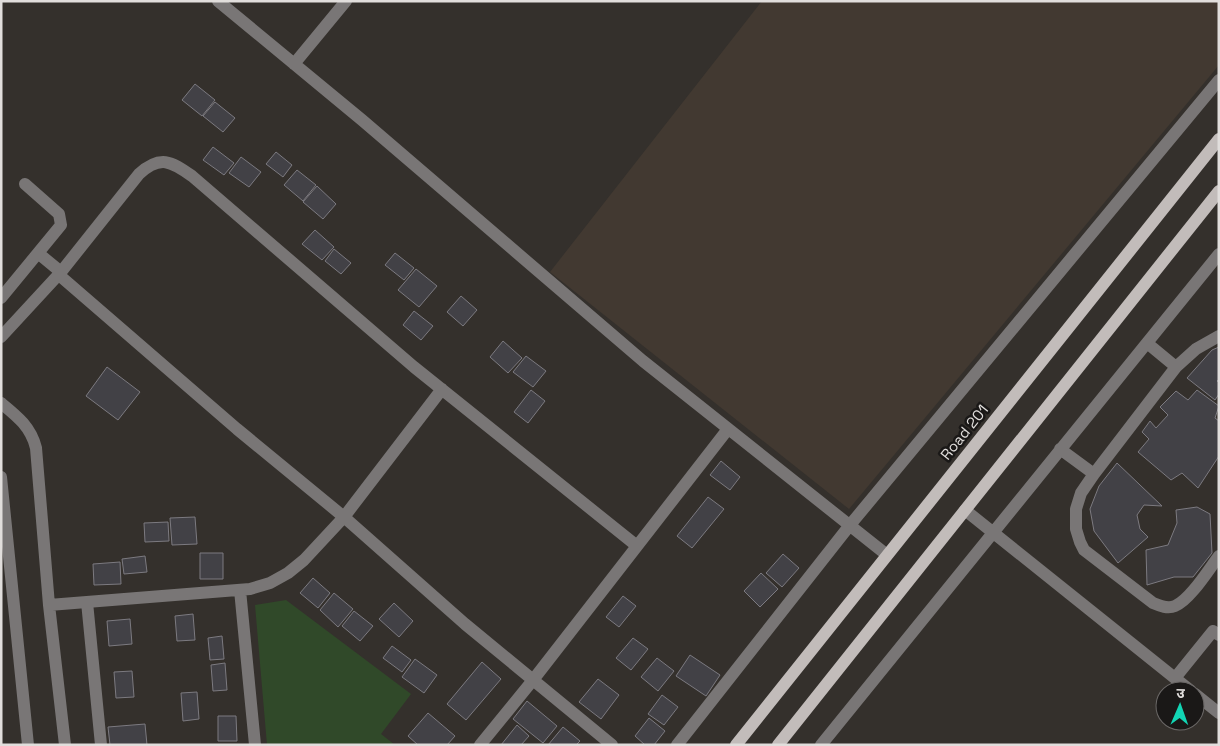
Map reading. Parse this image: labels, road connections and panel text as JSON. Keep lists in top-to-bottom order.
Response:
{
  "streets": {
    "main road": ["Road 201"]
  },
  "north": "top"
}
